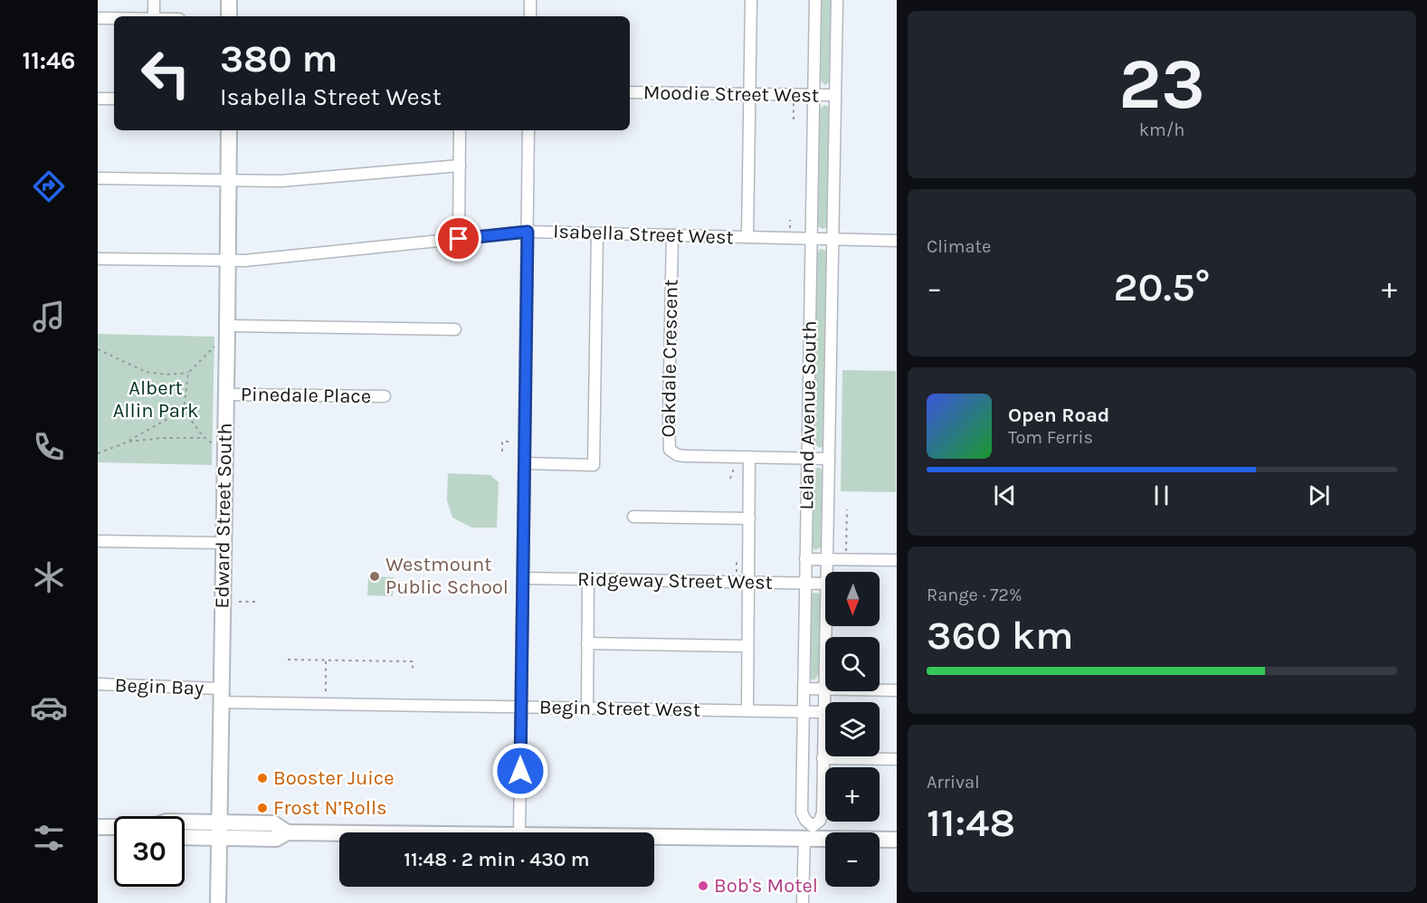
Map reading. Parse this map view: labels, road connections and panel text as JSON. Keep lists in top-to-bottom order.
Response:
{
  "streets": {
    "main road": ["Edward Street South"],
    "street": [
      "Moodie Street West",
      "Isabella Street West",
      "Oakdale Crescent",
      "Pinedale Place",
      "Leland Avenue South",
      "Ridgeway Street West",
      "Begin Bay",
      "Begin Street West"
    ]
  },
  "crossings": [
    ["Moodie Street West", "Leland Avenue South"],
    ["Isabella Street West", "Oakdale Crescent"],
    ["Isabella Street West", "Leland Avenue South"],
    ["Isabella Street West", "Edward Street South"],
    ["Oakdale Crescent", "Leland Avenue South"],
    ["Pinedale Place", "Edward Street South"],
    ["Leland Avenue South", "Ridgeway Street West"],
    ["Leland Avenue South", "Begin Street West"],
    ["Edward Street South", "Begin Bay"],
    ["Edward Street South", "Begin Street West"],
    ["Begin Bay", "Begin Street West"]
  ],
  "parks": ["Albert Allin Park"],
  "places": [
    "Westmount Public School",
    "Booster Juice",
    "Frost N’Rolls",
    "Bob's Motel"
  ],
  "north": "bottom",
  "page": {
    "tabs": "11:46",
    "tile": [
      ["23", "km/h"],
      "Climate",
      ["Range · 72%", "360 km"],
      ["Arrival", "11:48"]
    ],
    "turn": ["380 m", "Isabella Street West"],
    "heat": ["−", "20.5°", "+"],
    "song": ["Open Road", "Tom Ferris"],
    "map_buttons": ["+", "−"],
    "limit": "30",
    "trip": "11:48 · 2 min · 430 m"
  }
}
